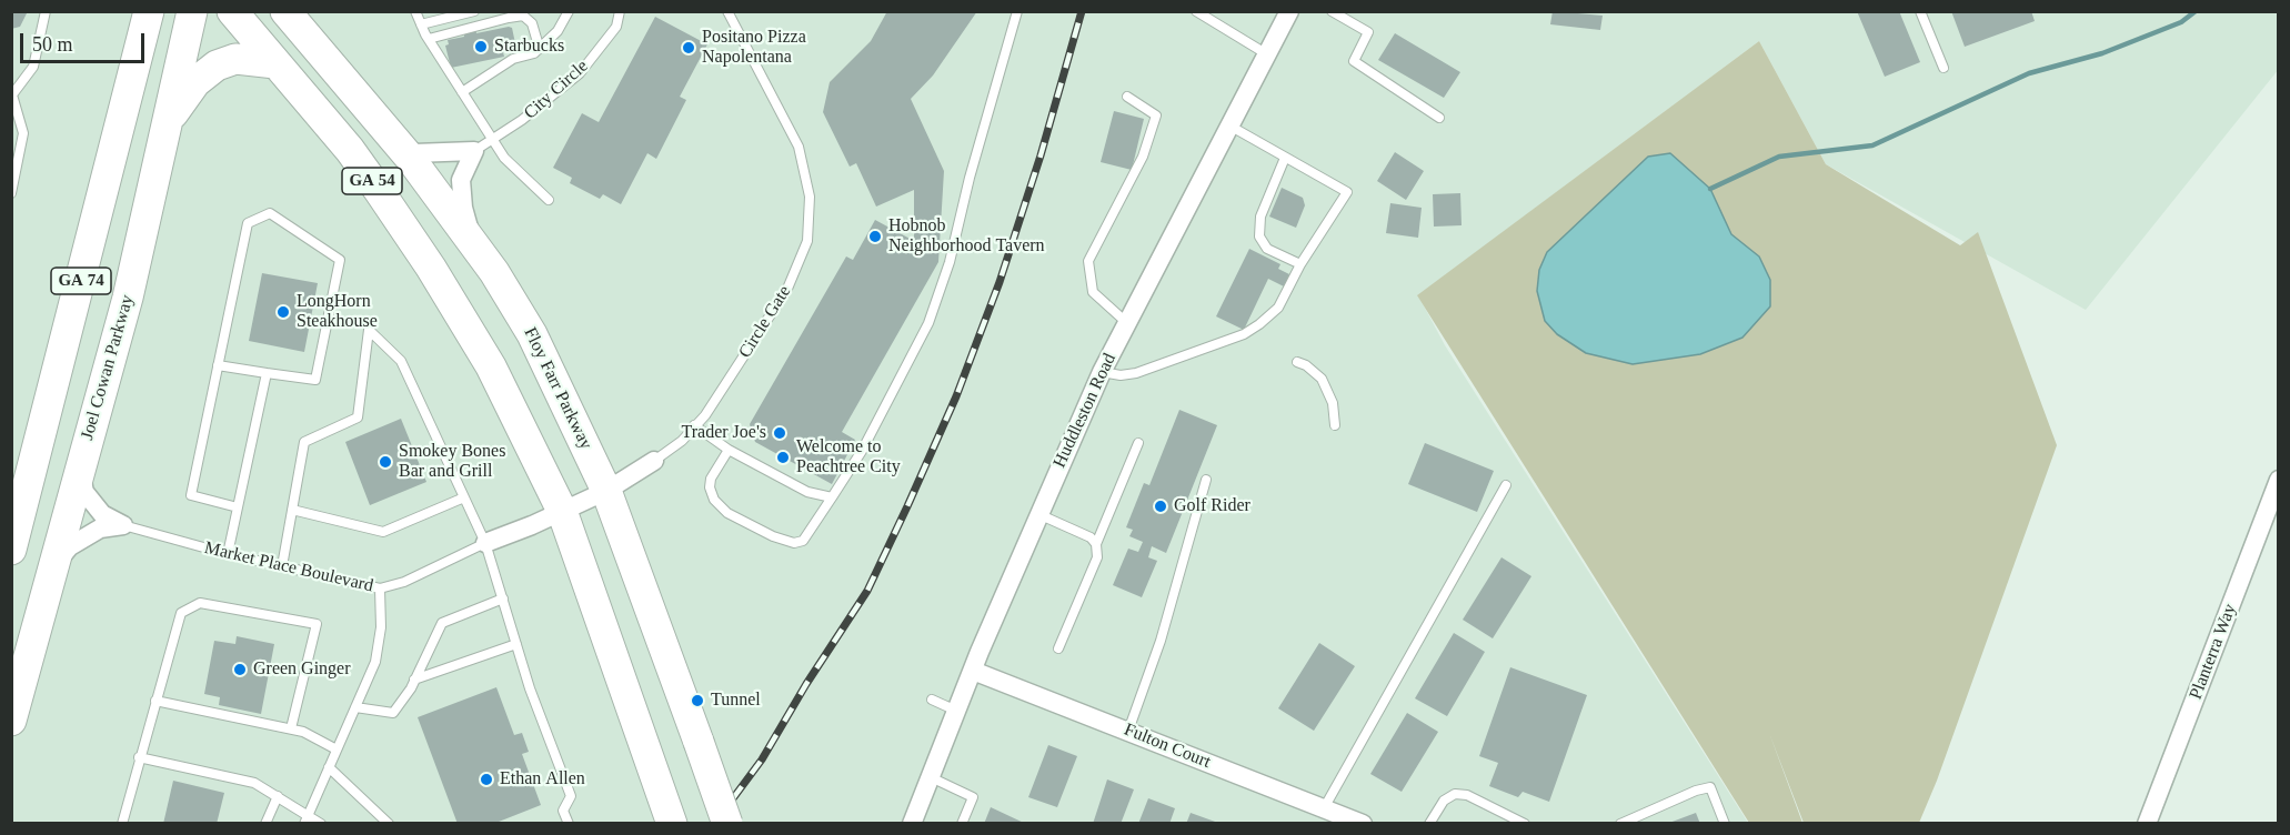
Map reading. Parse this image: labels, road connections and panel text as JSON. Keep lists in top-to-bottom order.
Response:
{
  "streets": {
    "main road": [
      "GA 54",
      "GA 74",
      "Joel Cowan Parkway",
      "Floy Farr Parkway"
    ],
    "street": [
      "City Circle",
      "Huddleston Road",
      "Market Place Boulevard",
      "Planterra Way",
      "Fulton Court"
    ],
    "lane": ["Circle Gate"]
  },
  "crossings": [
    ["City Circle", "Floy Farr Parkway"],
    ["GA 54", "Market Place Boulevard"],
    ["Circle Gate", "Market Place Boulevard"],
    ["Joel Cowan Parkway", "Market Place Boulevard"],
    ["Floy Farr Parkway", "Market Place Boulevard"],
    ["Huddleston Road", "Fulton Court"]
  ],
  "places": [
    "Starbucks",
    "Positano Pizza Napolentana",
    "Hobnob Neighborhood Tavern",
    "LongHorn Steakhouse",
    "Trader Joe's",
    "Welcome to Peachtree City",
    "Smokey Bones Bar and Grill",
    "Golf Rider",
    "Green Ginger",
    "Tunnel",
    "Ethan Allen"
  ],
  "scale_bar": "50 m"
}
